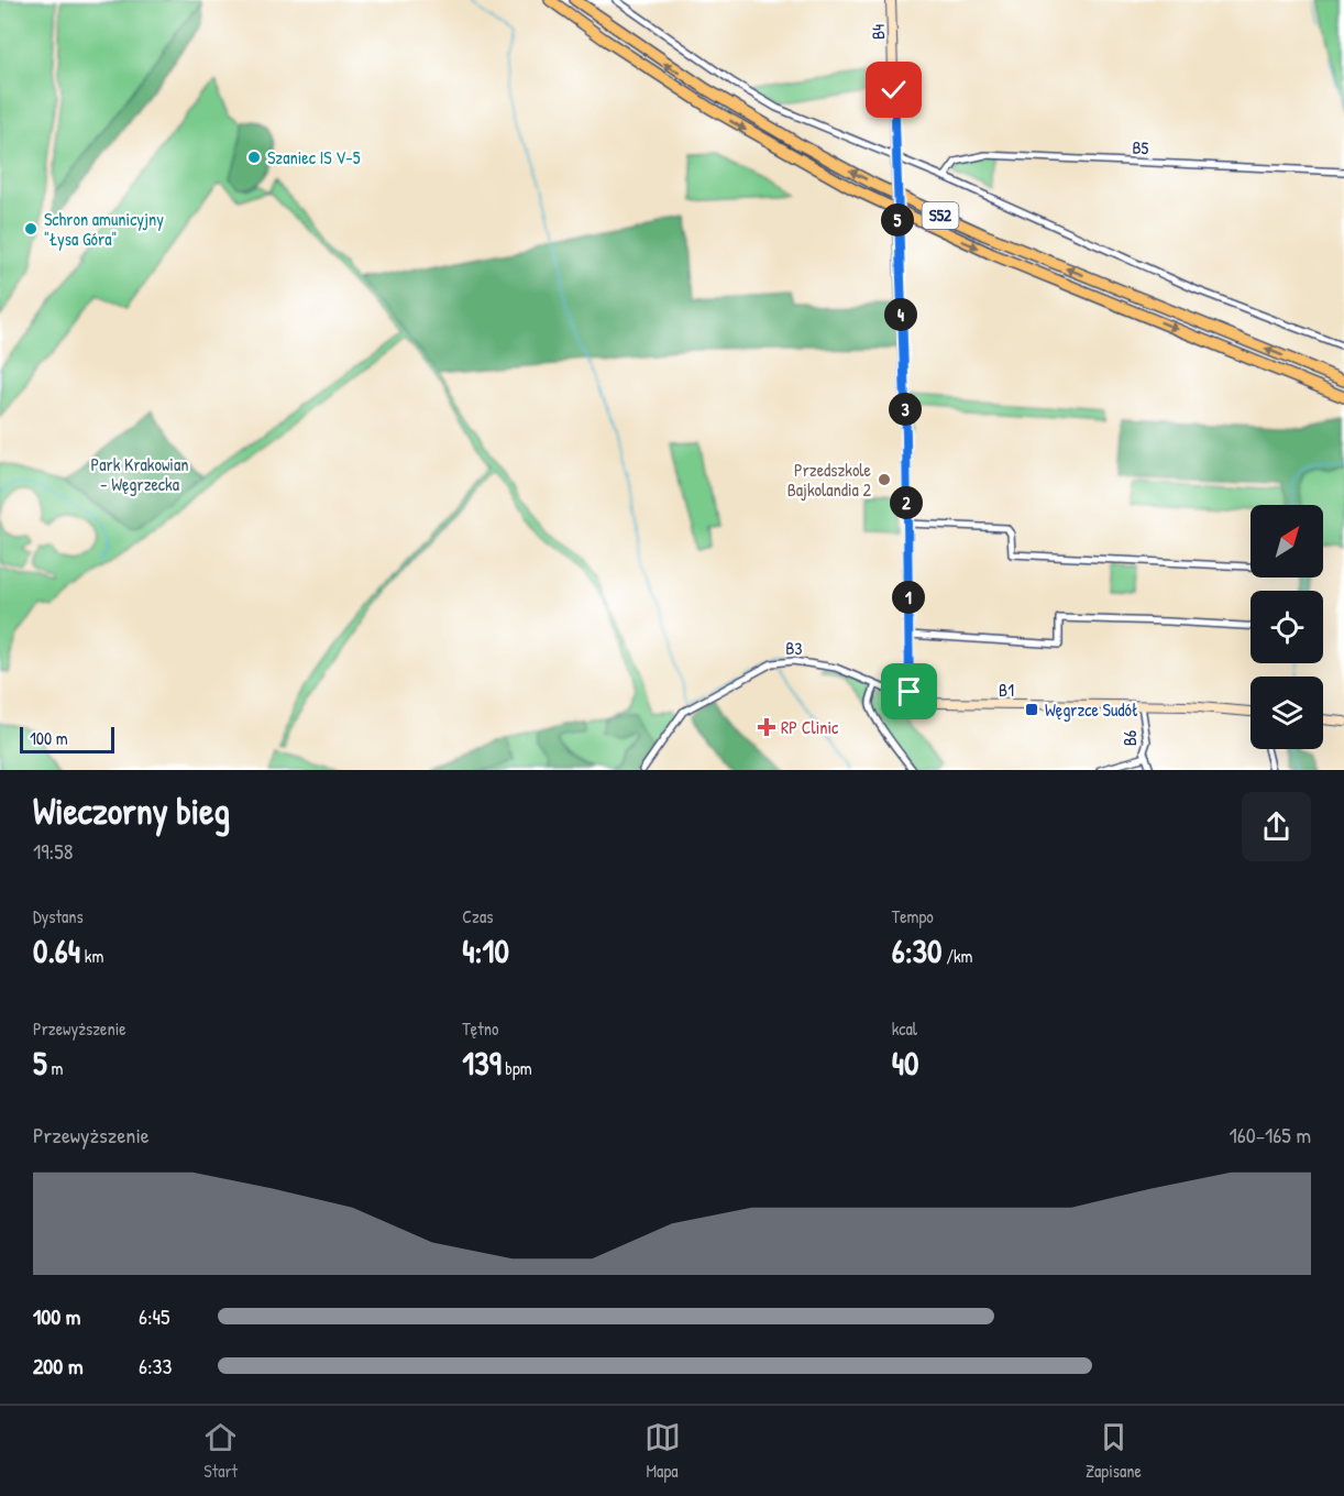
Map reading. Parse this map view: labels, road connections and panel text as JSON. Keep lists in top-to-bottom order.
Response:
{
  "streets": {
    "highway": ["S52"],
    "street": [
      "B4",
      "B5",
      "B3",
      "B1",
      "B6"
    ]
  },
  "crossings": [
    ["B4", "B3"],
    ["B4", "B1"],
    ["B3", "B1"],
    ["B1", "B6"]
  ],
  "parks": ["Park Krakowian - Węgrzecka"],
  "places": {
    "other": ["Szaniec IS V-5", "Schron amunicyjny \"Łysa Góra\"", "Przedszkole Bajkolandia 2"],
    "transit": ["Węgrzce Sudół"],
    "health": ["RP Clinic"]
  },
  "scale_bar": "100 m",
  "north": "top right",
  "page": {
    "pins": [
      "5",
      "4",
      "3",
      "2",
      "1"
    ],
    "scale": "100 m",
    "heading": ["Wieczorny bieg", "19:58"],
    "stats": [
      ["Dystans", "0.64 km"],
      ["Czas", "4:10"],
      ["Tempo", "6:30 /km"],
      ["Przewyższenie", "5 m"],
      ["Tętno", "139 bpm"],
      ["kcal", "40"]
    ],
    "chart": ["Przewyższenie", "160–165 m"],
    "list": [
      {
        "name": "100 m",
        "note": "6:45"
      },
      {
        "name": "200 m",
        "note": "6:33"
      }
    ],
    "tabs": ["Start", "Mapa", "Zapisane"]
  }
}
